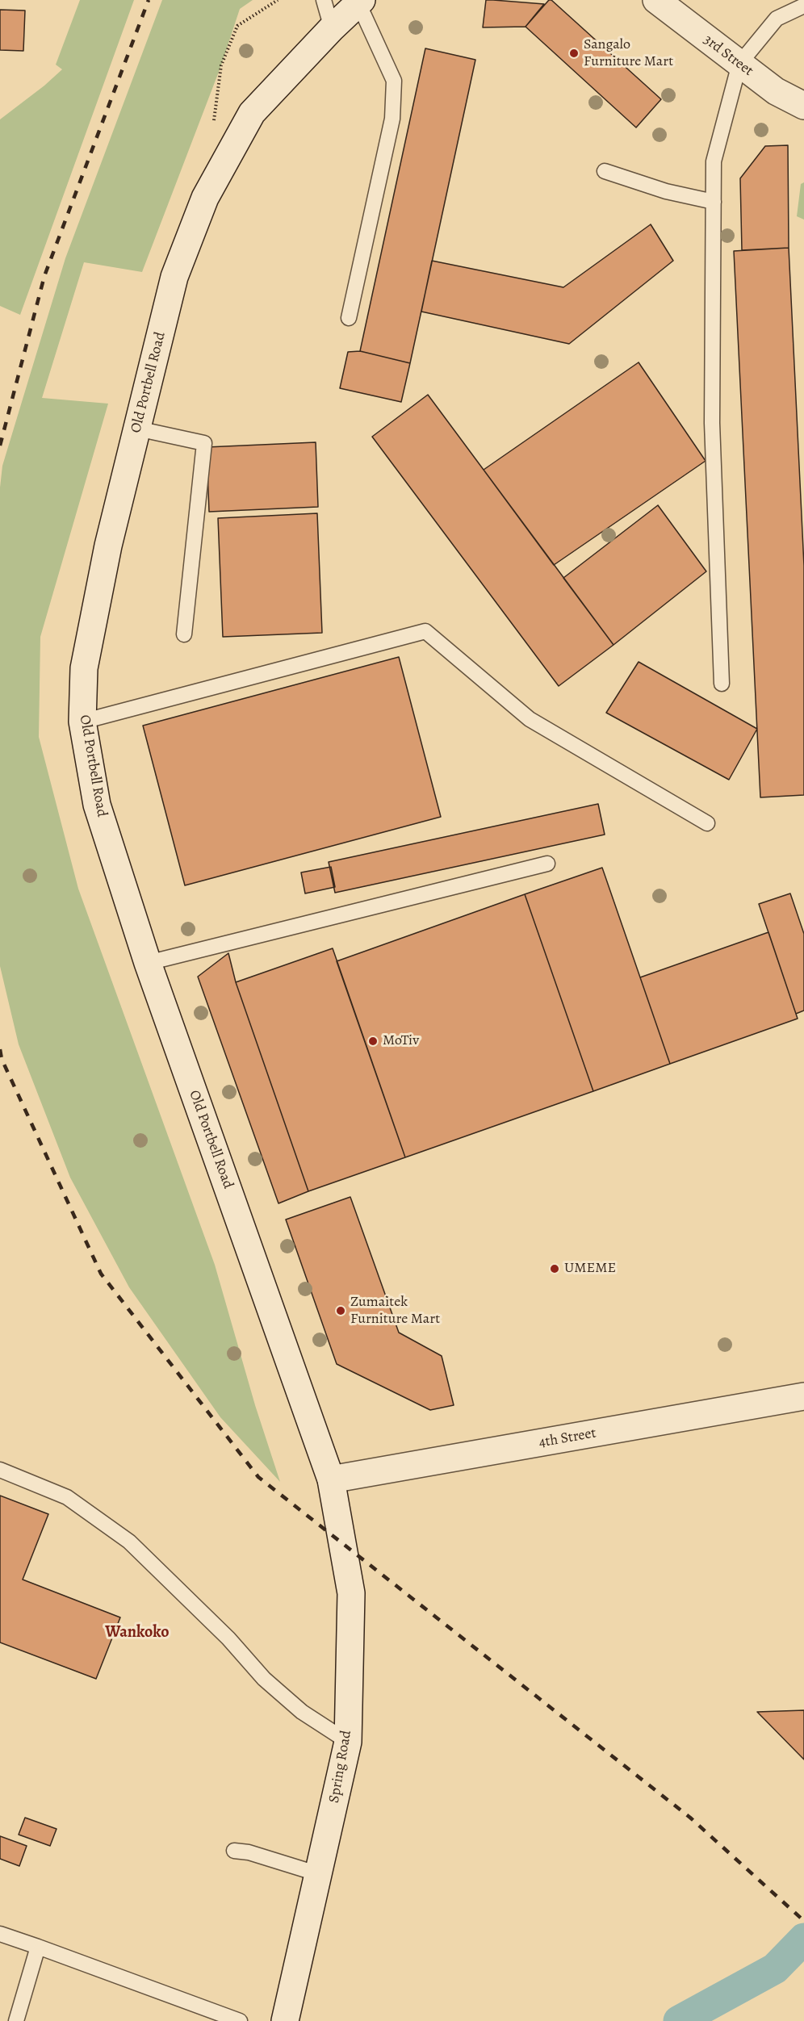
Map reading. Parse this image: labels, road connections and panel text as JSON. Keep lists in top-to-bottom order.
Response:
{
  "streets": {
    "main road": [
      "3rd Street",
      "Old Portbell Road",
      "4th Street",
      "Spring Road"
    ]
  },
  "crossings": [
    ["Old Portbell Road", "4th Street"],
    ["Old Portbell Road", "Spring Road"],
    ["4th Street", "Spring Road"]
  ],
  "districts": ["Wankoko"],
  "places": [
    "Sangalo Furniture Mart",
    "MoTiv",
    "UMEME",
    "Zumaitek Furniture Mart"
  ]
}
